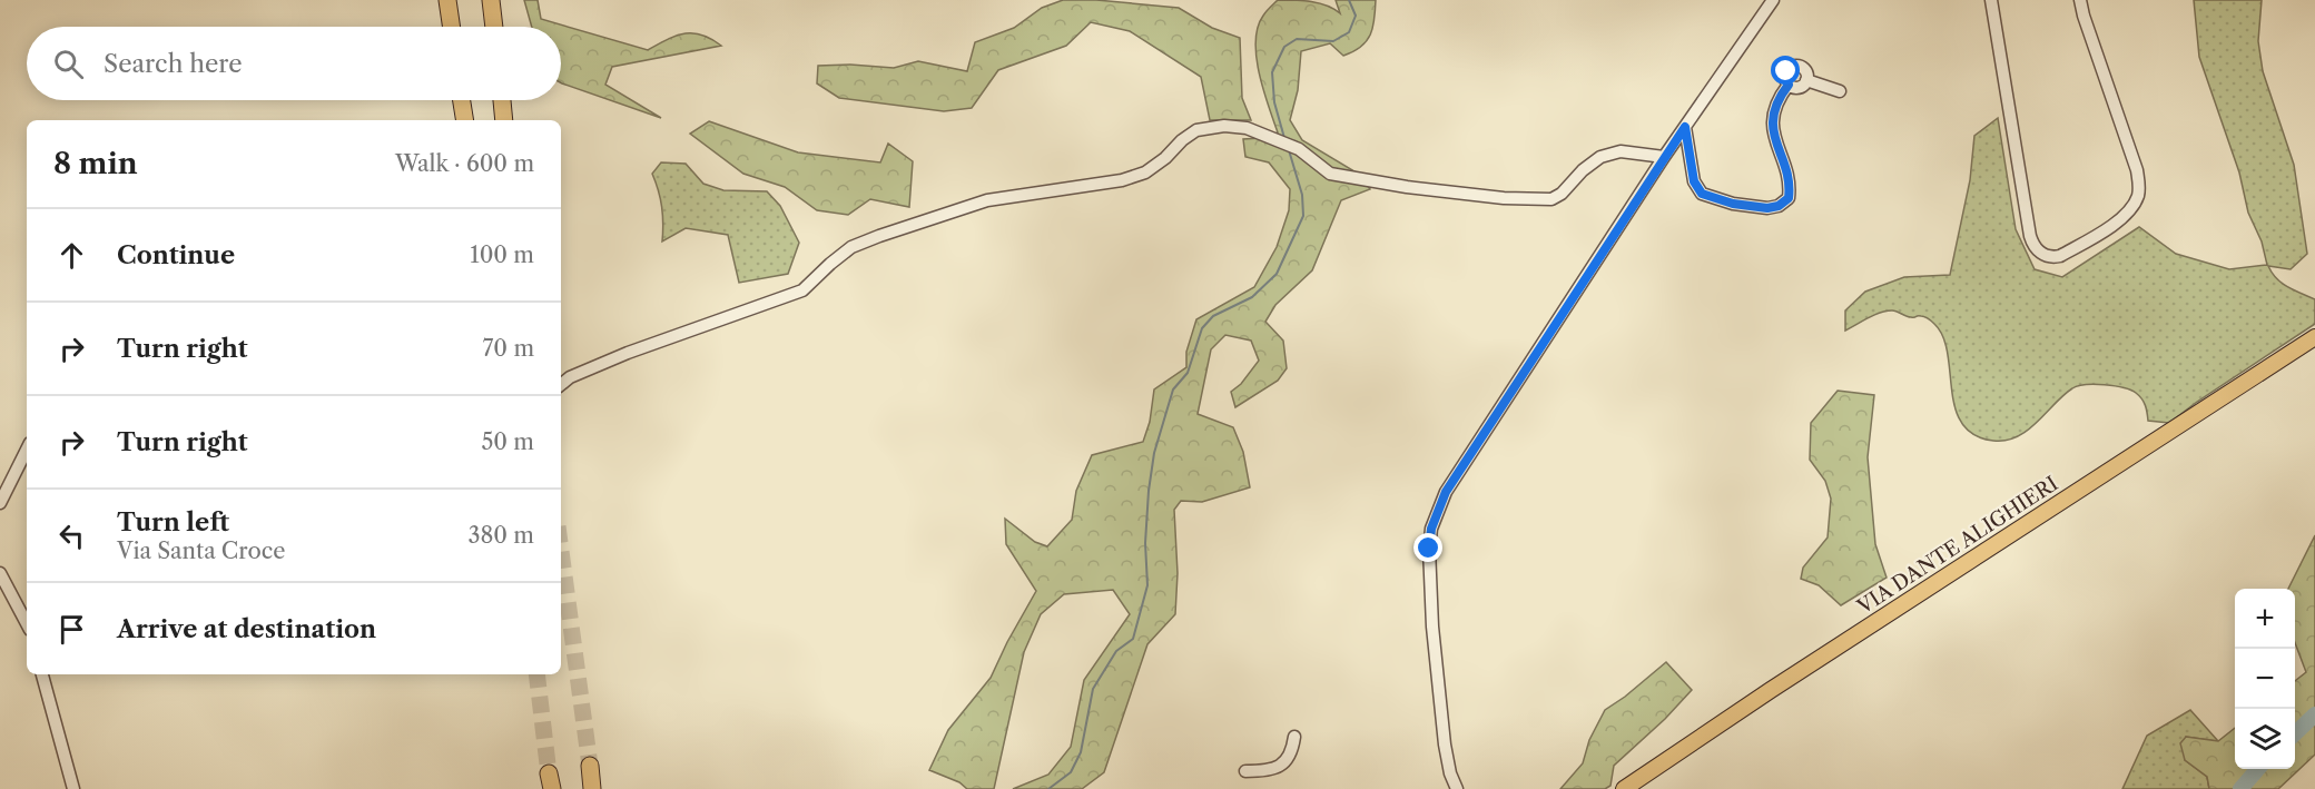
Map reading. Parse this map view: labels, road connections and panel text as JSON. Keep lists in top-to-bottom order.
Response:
{
  "streets": {
    "main road": ["VIA DANTE ALIGHIERI"]
  },
  "page": {
    "search": "Search here",
    "heading": ["8 min", "Walk · 600 m"],
    "list": [
      ["Continue", "100 m"],
      ["Turn right", "70 m"],
      ["Turn right", "50 m"],
      ["Turn left", "Via Santa Croce", "380 m"],
      "Arrive at destination"
    ],
    "map_buttons": ["+", "−"]
  }
}
